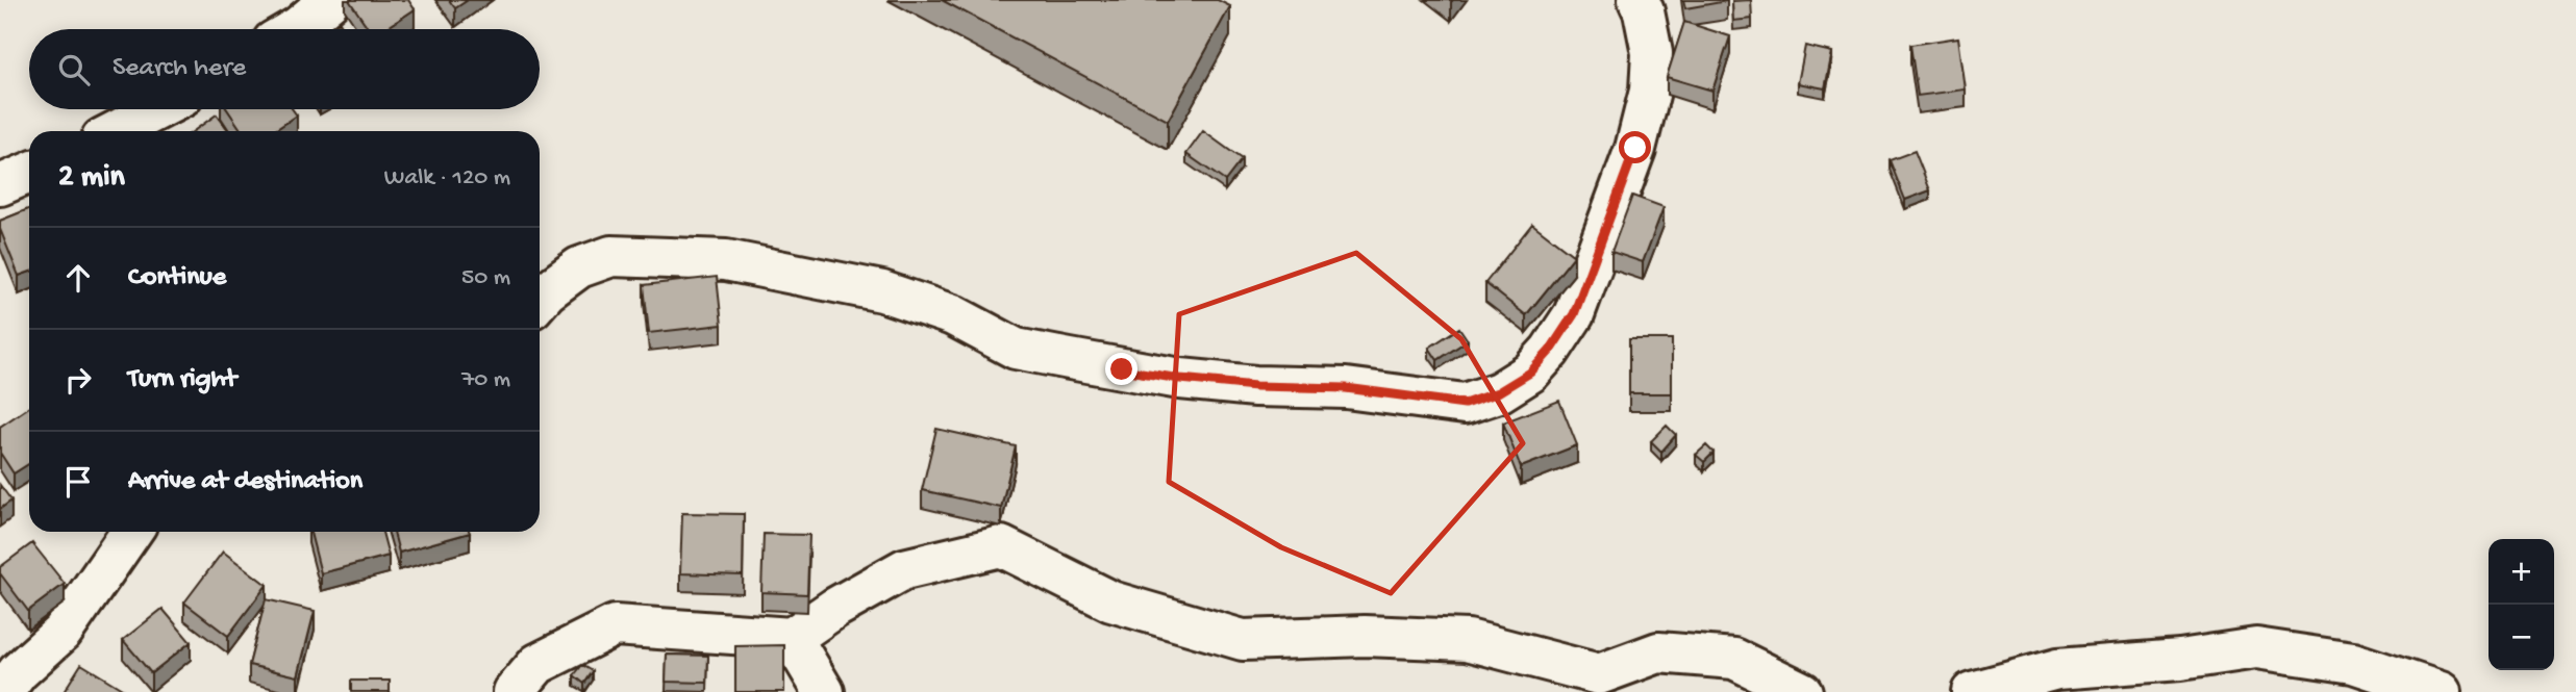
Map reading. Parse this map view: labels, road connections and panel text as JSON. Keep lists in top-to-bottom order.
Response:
{
  "page": {
    "search": "Search here",
    "heading": ["2 min", "Walk · 120 m"],
    "list": [
      ["Continue", "50 m"],
      ["Turn right", "70 m"],
      "Arrive at destination"
    ],
    "map_buttons": ["+", "−"]
  }
}
